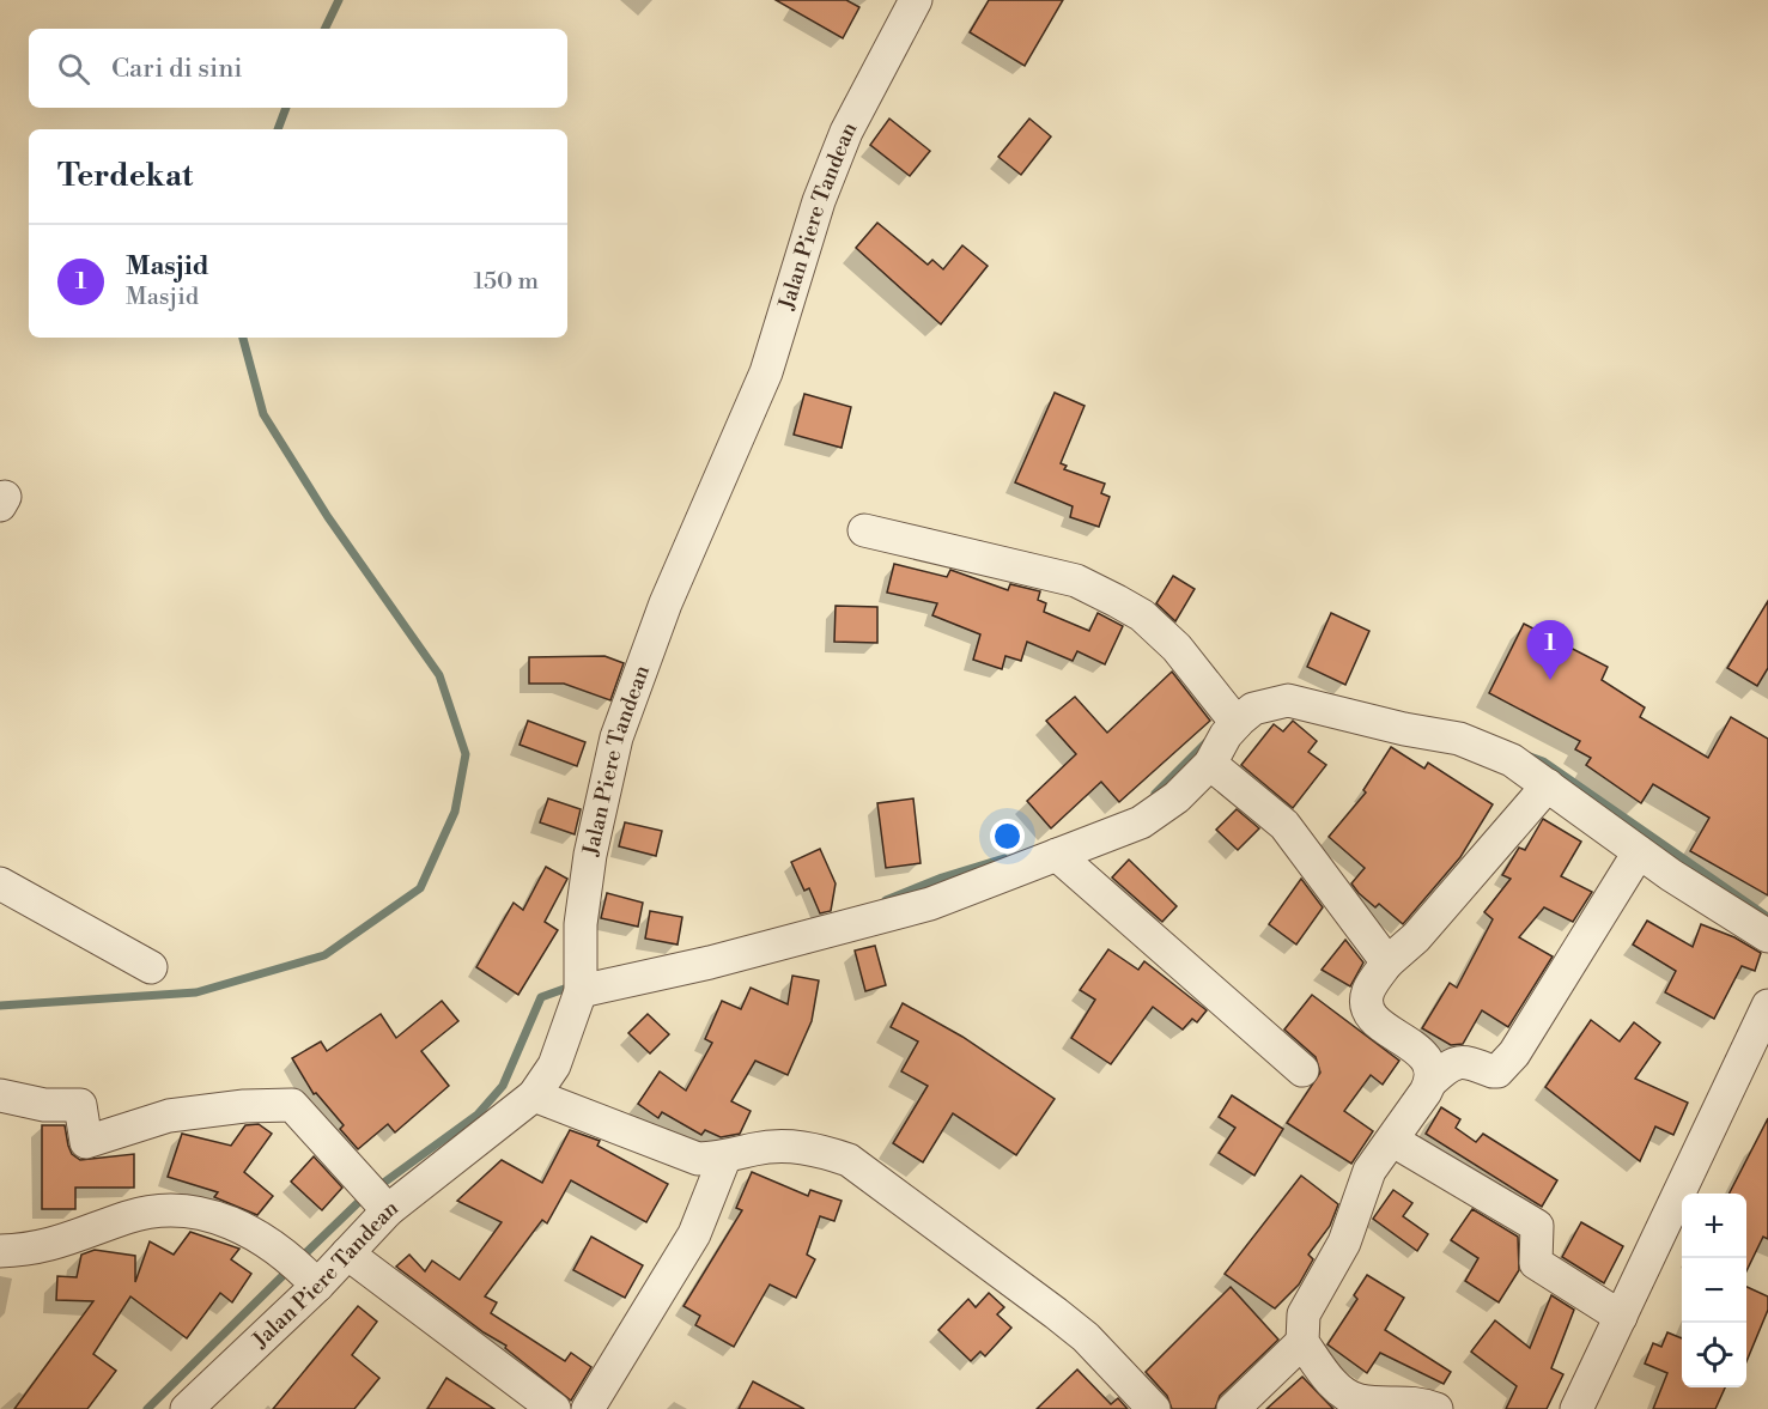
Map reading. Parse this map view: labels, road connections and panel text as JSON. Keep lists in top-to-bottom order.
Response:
{
  "streets": {
    "street": ["Jalan Piere Tandean"]
  },
  "page": {
    "search": "Cari di sini",
    "heading": "Terdekat",
    "list": [
      {
        "mark": "1",
        "name": "Masjid",
        "note": "Masjid",
        "value": "150 m"
      }
    ],
    "pins": "1",
    "map_buttons": ["+", "−"]
  }
}
